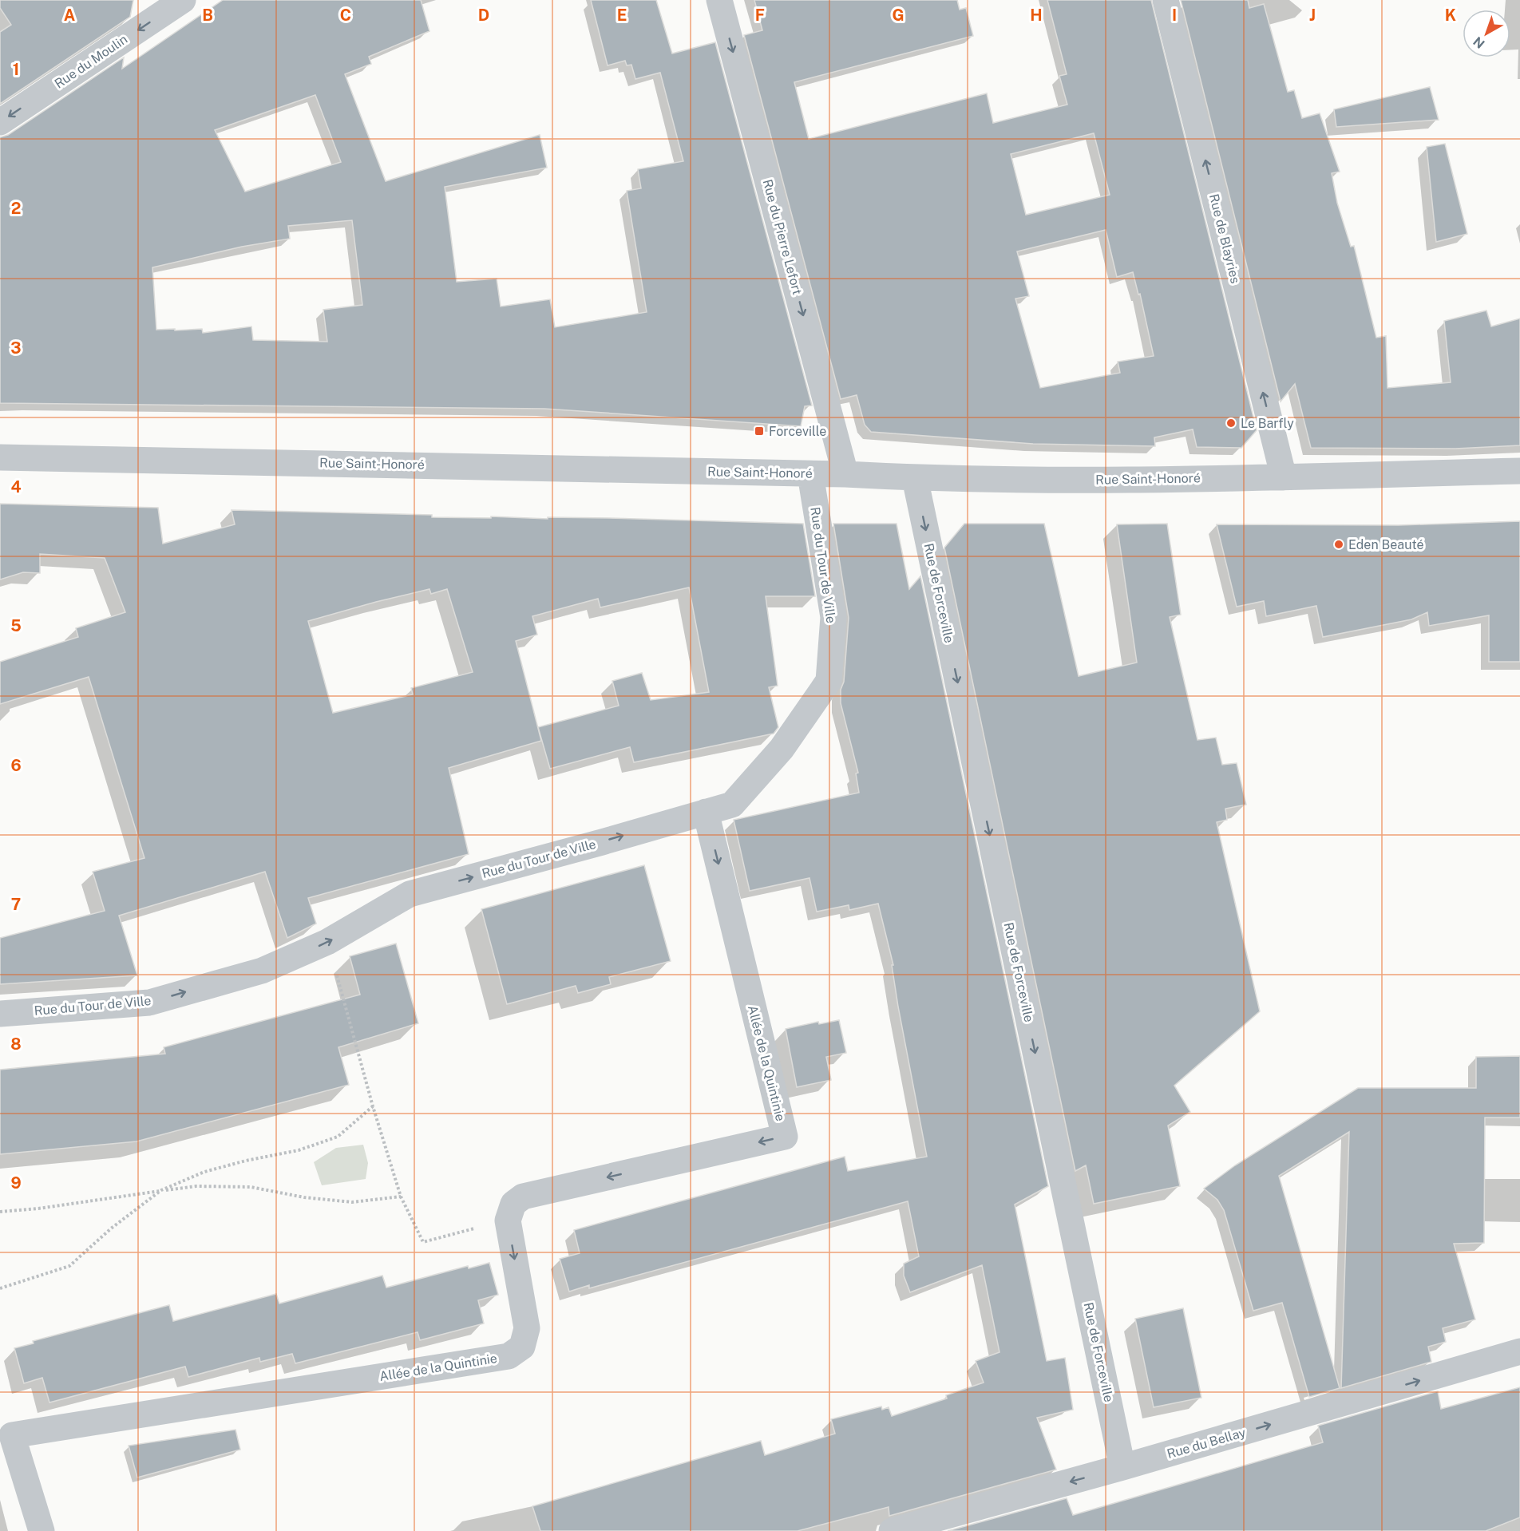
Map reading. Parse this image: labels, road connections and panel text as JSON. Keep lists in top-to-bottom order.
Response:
{
  "streets": {
    "street": [
      "Rue du Moulin",
      "Rue du Pierre Lefort",
      "Rue de Blayries",
      "Rue Saint-Honoré",
      "Rue du Tour de Ville",
      "Rue de Forceville",
      "Allée de la Quintinie",
      "Rue du Bellay"
    ]
  },
  "crossings": [
    ["Rue du Pierre Lefort", "Rue Saint-Honoré"],
    ["Rue de Blayries", "Rue Saint-Honoré"],
    ["Rue Saint-Honoré", "Rue du Tour de Ville"],
    ["Rue Saint-Honoré", "Rue de Forceville"],
    ["Rue du Tour de Ville", "Allée de la Quintinie"],
    ["Rue de Forceville", "Rue du Bellay"]
  ],
  "one_way": [
    "Rue du Moulin",
    "Rue du Pierre Lefort",
    "Rue de Blayries",
    "Rue du Tour de Ville",
    "Rue de Forceville"
  ],
  "places": {
    "other": ["Le Barfly", "Eden Beauté"],
    "transit": ["Forceville"]
  },
  "north": "bottom left",
  "grid": {
    "columns": [
      "A",
      "B",
      "C",
      "D",
      "E",
      "F",
      "G",
      "H",
      "I",
      "J",
      "K"
    ],
    "rows": [
      "1",
      "2",
      "3",
      "4",
      "5",
      "6",
      "7",
      "8",
      "9"
    ]
  }
}
